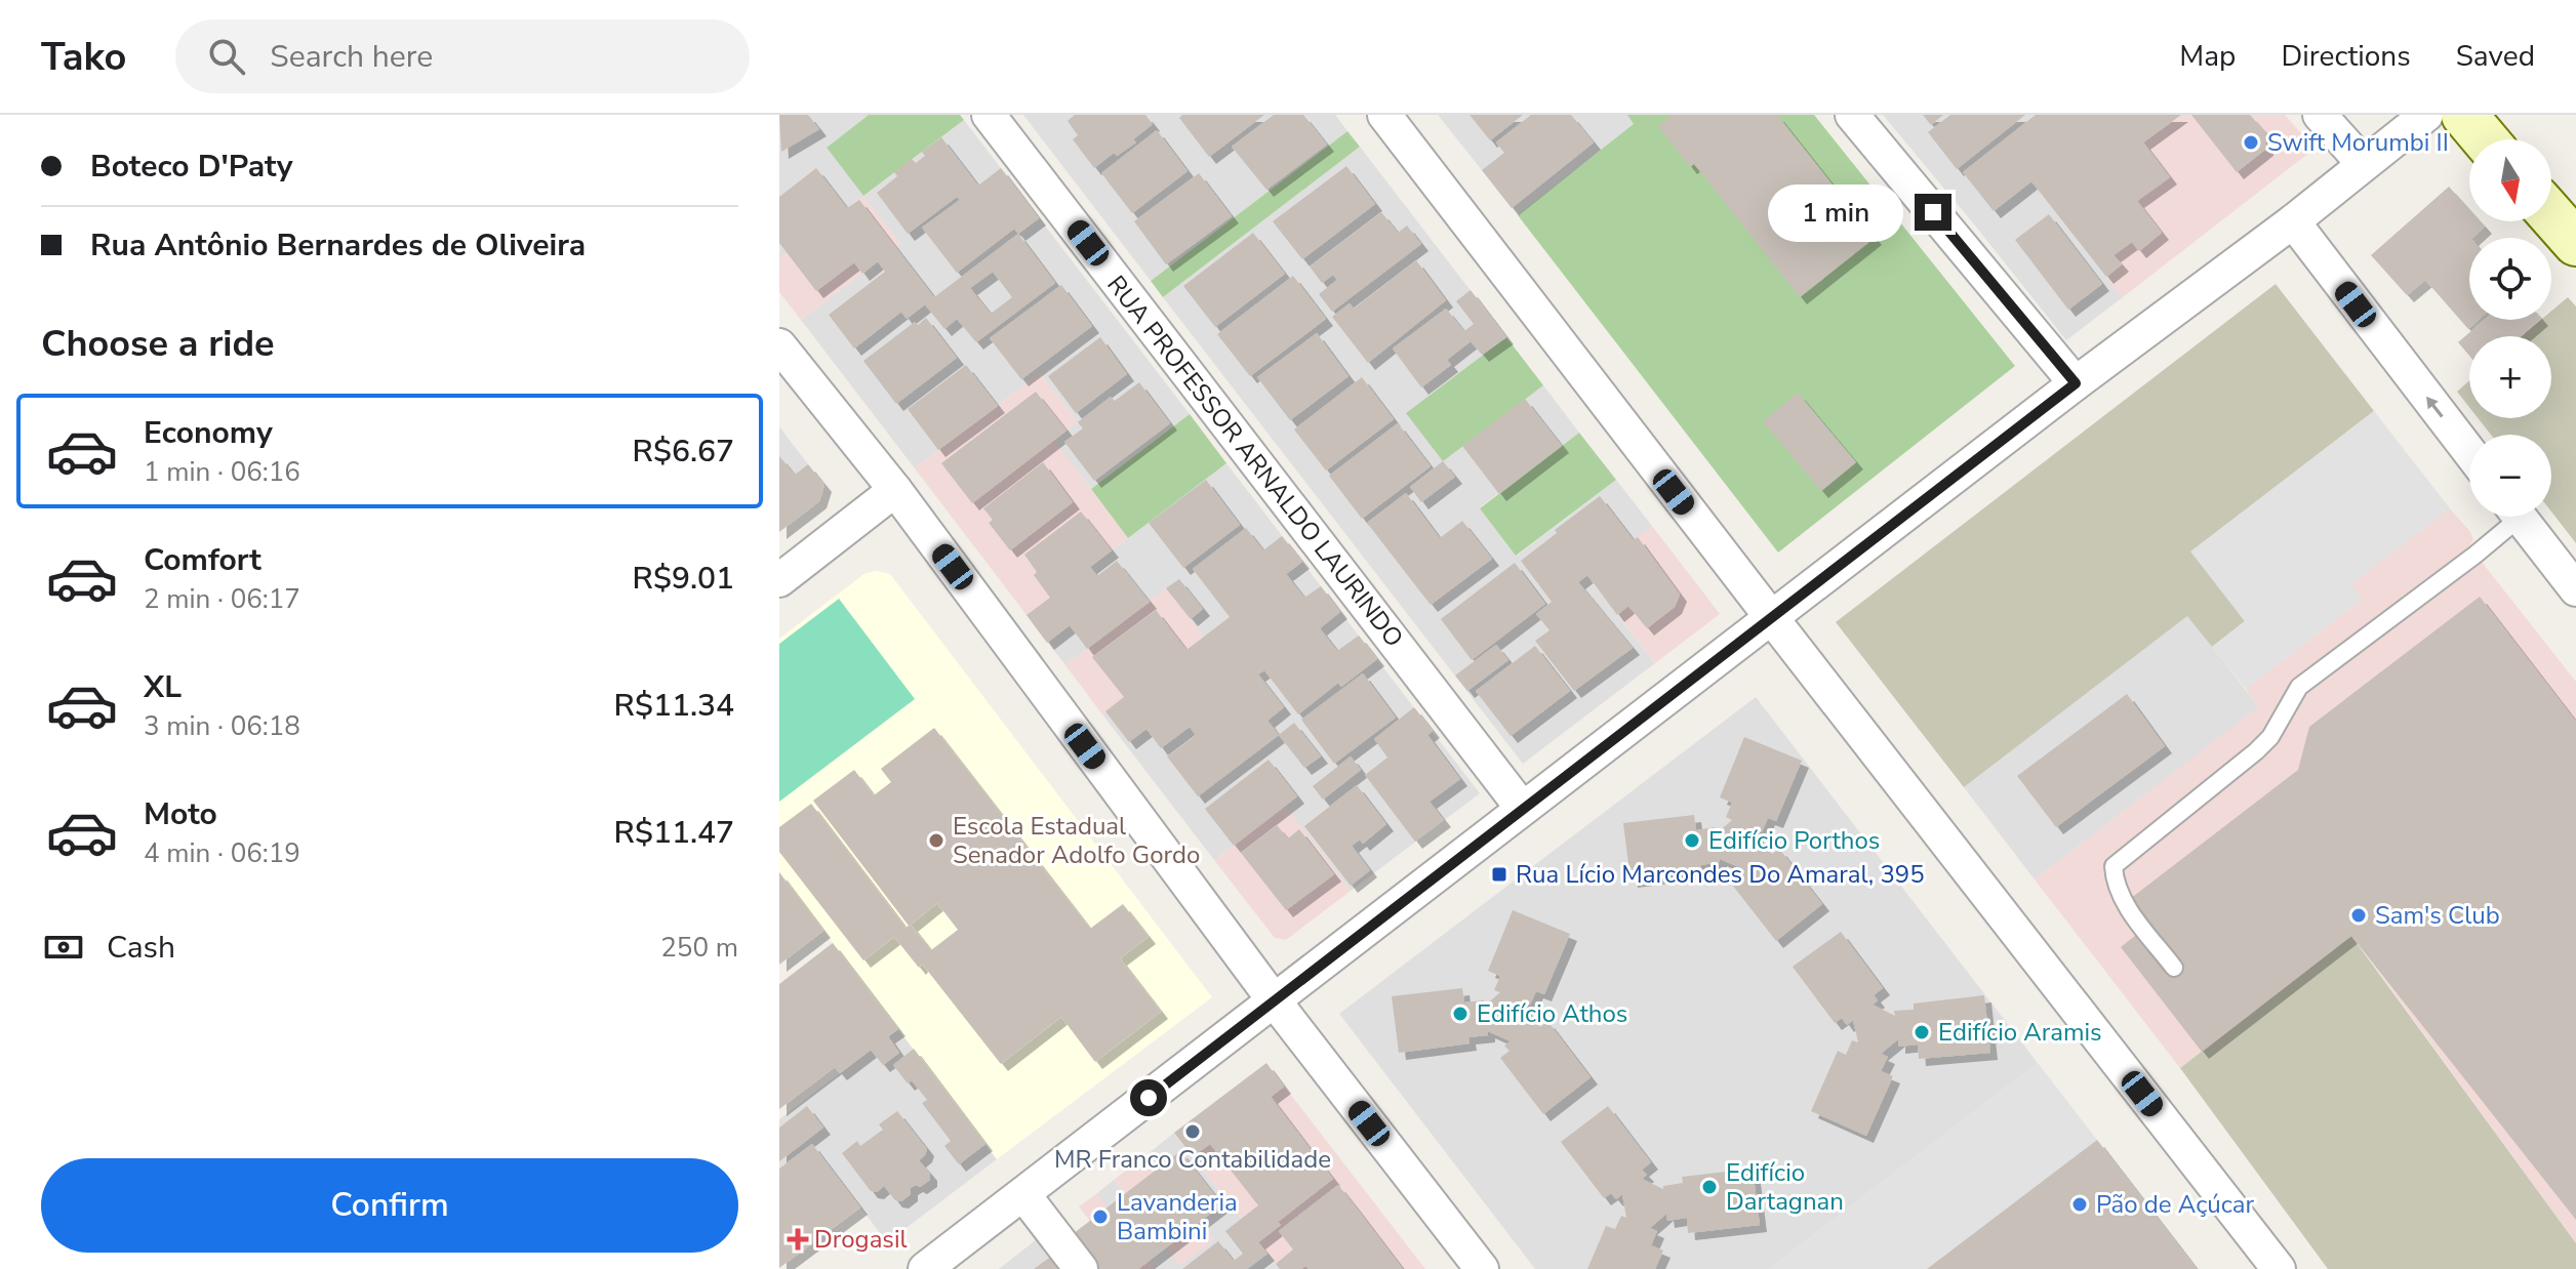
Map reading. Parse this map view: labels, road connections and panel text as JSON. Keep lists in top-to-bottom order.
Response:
{
  "streets": {
    "street": ["RUA PROFESSOR ARNALDO LAURINDO"]
  },
  "places": {
    "other": [
      "Swift Morumbi II",
      "Escola Estadual Senador Adolfo Gordo",
      "Edifício Porthos",
      "Sam's Club",
      "Edifício Athos",
      "Edifício Aramis",
      "MR Franco Contabilidade",
      "Edifício Dartagnan",
      "Pão de Açúcar",
      "Lavanderia Bambini"
    ],
    "transit": ["Rua Lício Marcondes Do Amaral, 395"],
    "health": ["Drogasil"]
  },
  "north": "bottom",
  "page": {
    "header": "Tako",
    "search": "Search here",
    "nav": ["Map", "Directions", "Saved"],
    "banner": ["Boteco D'Paty", "Rua Antônio Bernardes de Oliveira"],
    "map_buttons": ["+", "−"],
    "bubble": "1 min",
    "heading": "Choose a ride",
    "list": [
      {
        "name": "Economy",
        "note": "1 min · 06:16",
        "value": "R$6.67"
      },
      {
        "name": "Comfort",
        "note": "2 min · 06:17",
        "value": "R$9.01"
      },
      {
        "name": "XL",
        "note": "3 min · 06:18",
        "value": "R$11.34"
      },
      {
        "name": "Moto",
        "note": "4 min · 06:19",
        "value": "R$11.47"
      }
    ],
    "pay": ["Cash", "250 m"],
    "buttons": "Confirm"
  }
}
